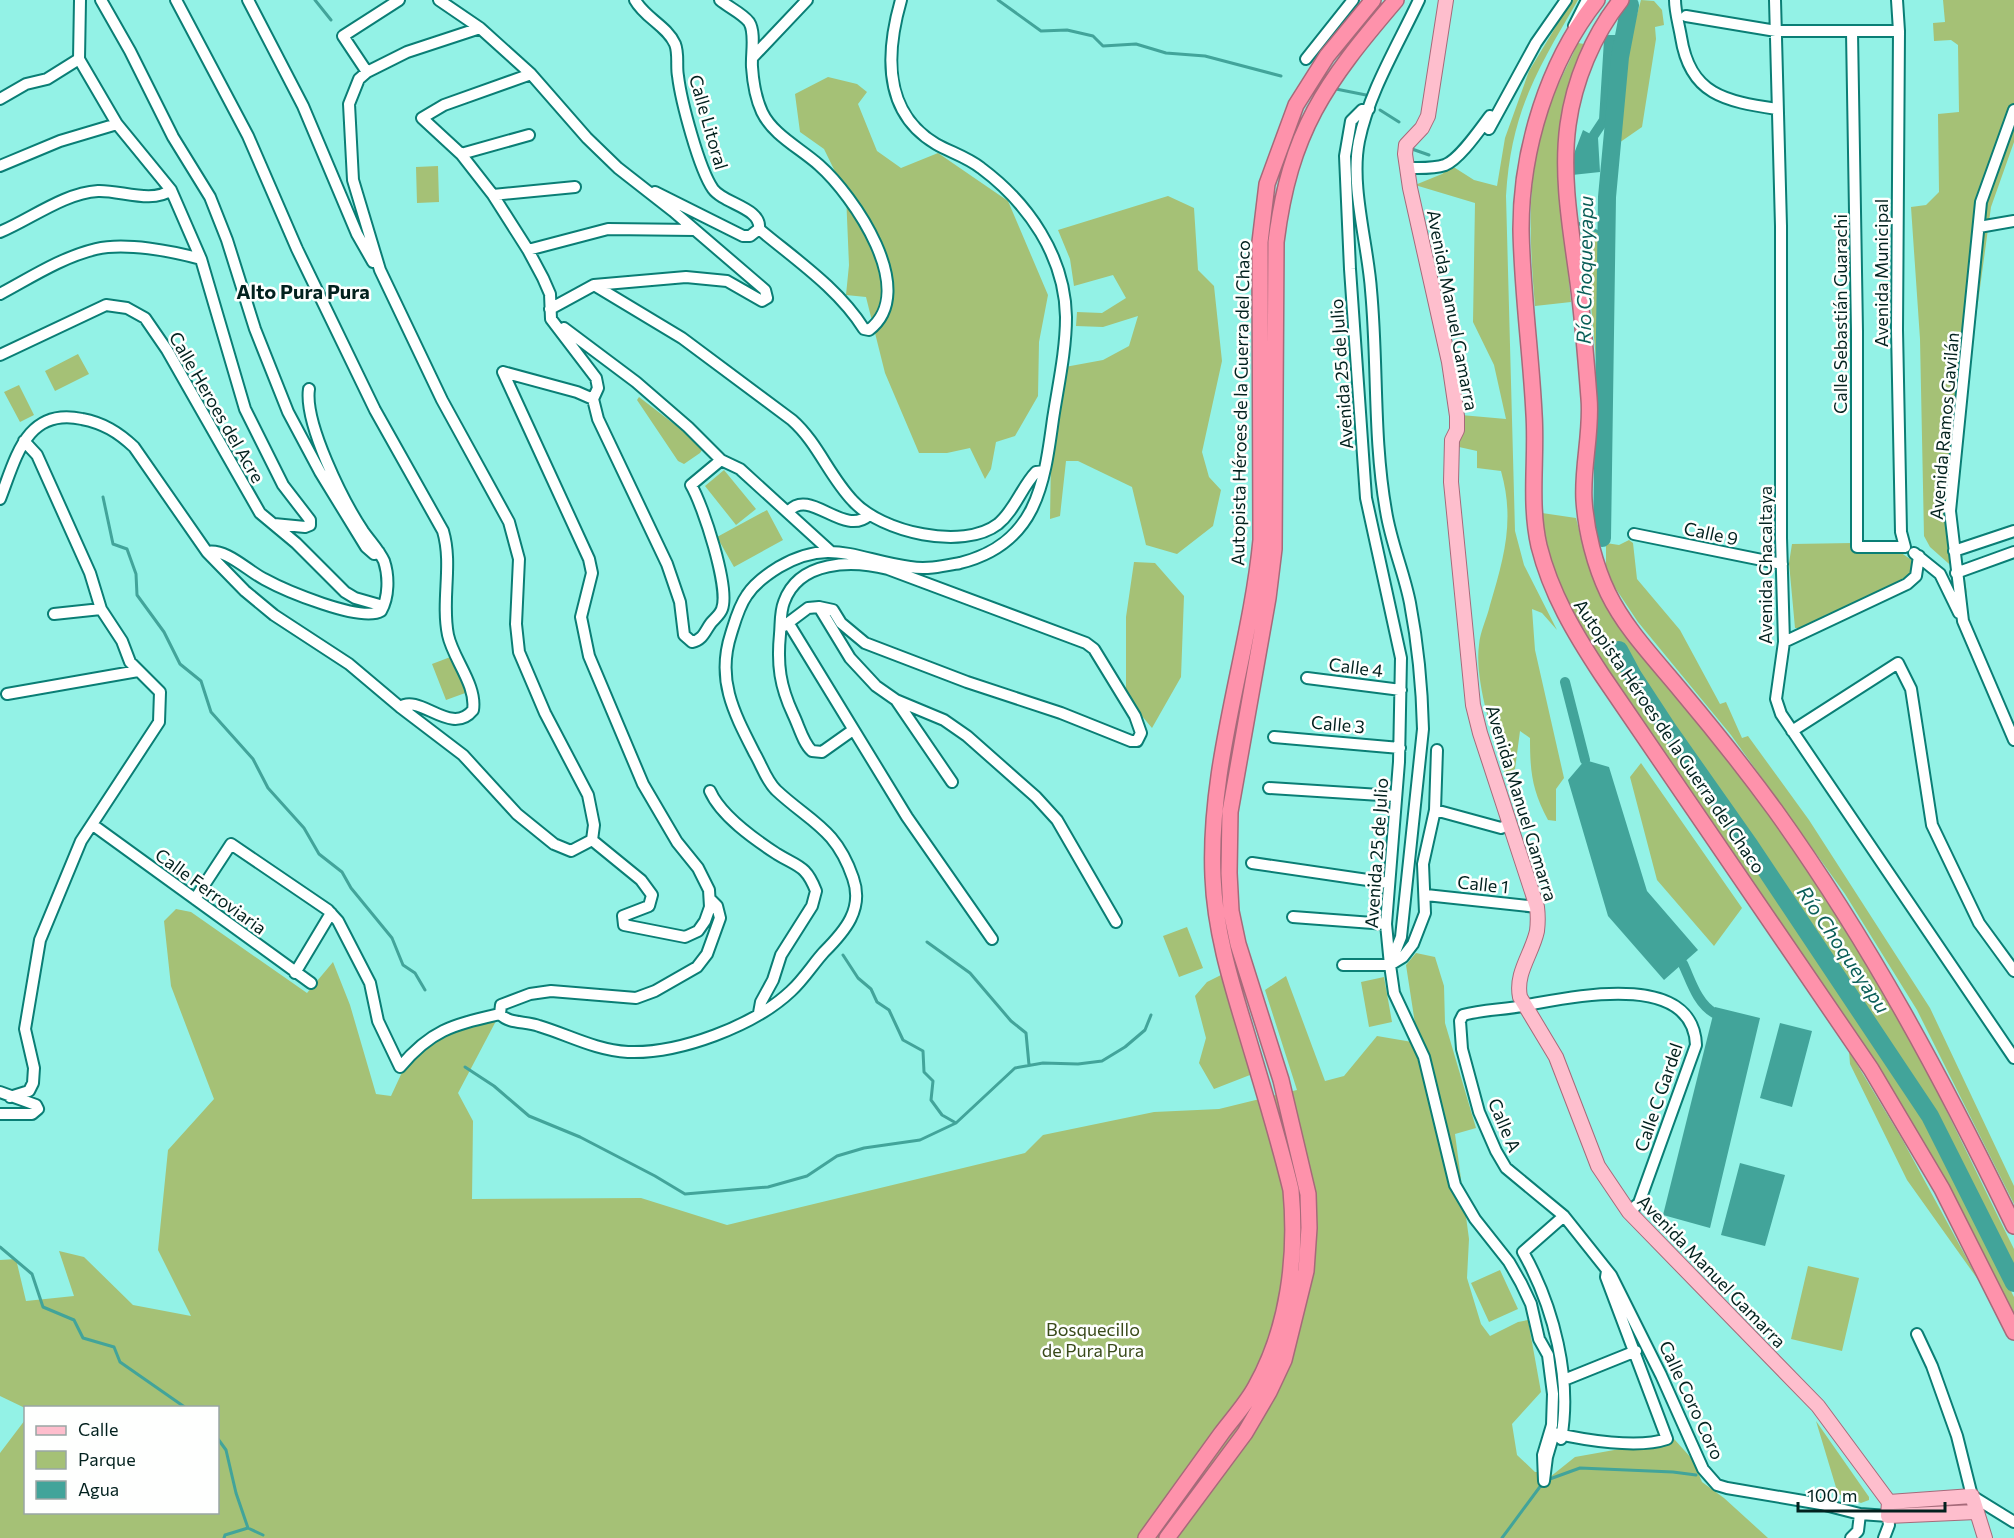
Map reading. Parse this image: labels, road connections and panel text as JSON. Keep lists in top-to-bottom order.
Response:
{
  "streets": {
    "highway": ["Autopista Héroes de la Guerra del Chaco"],
    "main road": ["Avenida Manuel Gamarra", "Calle Coro Coro"],
    "street": [
      "Calle Litoral",
      "Avenida Municipal",
      "Calle Sebastián Guarachi",
      "Avenida 25 de Julio",
      "Calle Heroes del Acre",
      "Avenida Ramos Gavilán",
      "Calle 9",
      "Avenida Chacaltaya",
      "Calle 4",
      "Calle 3",
      "Calle 1",
      "Calle Ferroviaria",
      "Calle C Gardel",
      "Calle A"
    ]
  },
  "crossings": [
    ["Avenida Municipal", "Calle Sebastián Guarachi"],
    ["Avenida Manuel Gamarra", "Calle 1"],
    ["Avenida Manuel Gamarra", "Calle C Gardel"],
    ["Avenida Manuel Gamarra", "Calle A"],
    ["Avenida Manuel Gamarra", "Calle Coro Coro"],
    ["Avenida 25 de Julio", "Calle 4"],
    ["Avenida 25 de Julio", "Calle 3"],
    ["Calle 9", "Avenida Chacaltaya"],
    ["Calle C Gardel", "Calle A"],
    ["Calle A", "Calle Coro Coro"]
  ],
  "districts": ["Alto Pura Pura"],
  "water": ["Río Choqueyapu"],
  "parks": ["Bosquecillo de Pura Pura"],
  "legend": ["Calle", "Parque", "Agua"],
  "scale_bar": "100 m"
}
